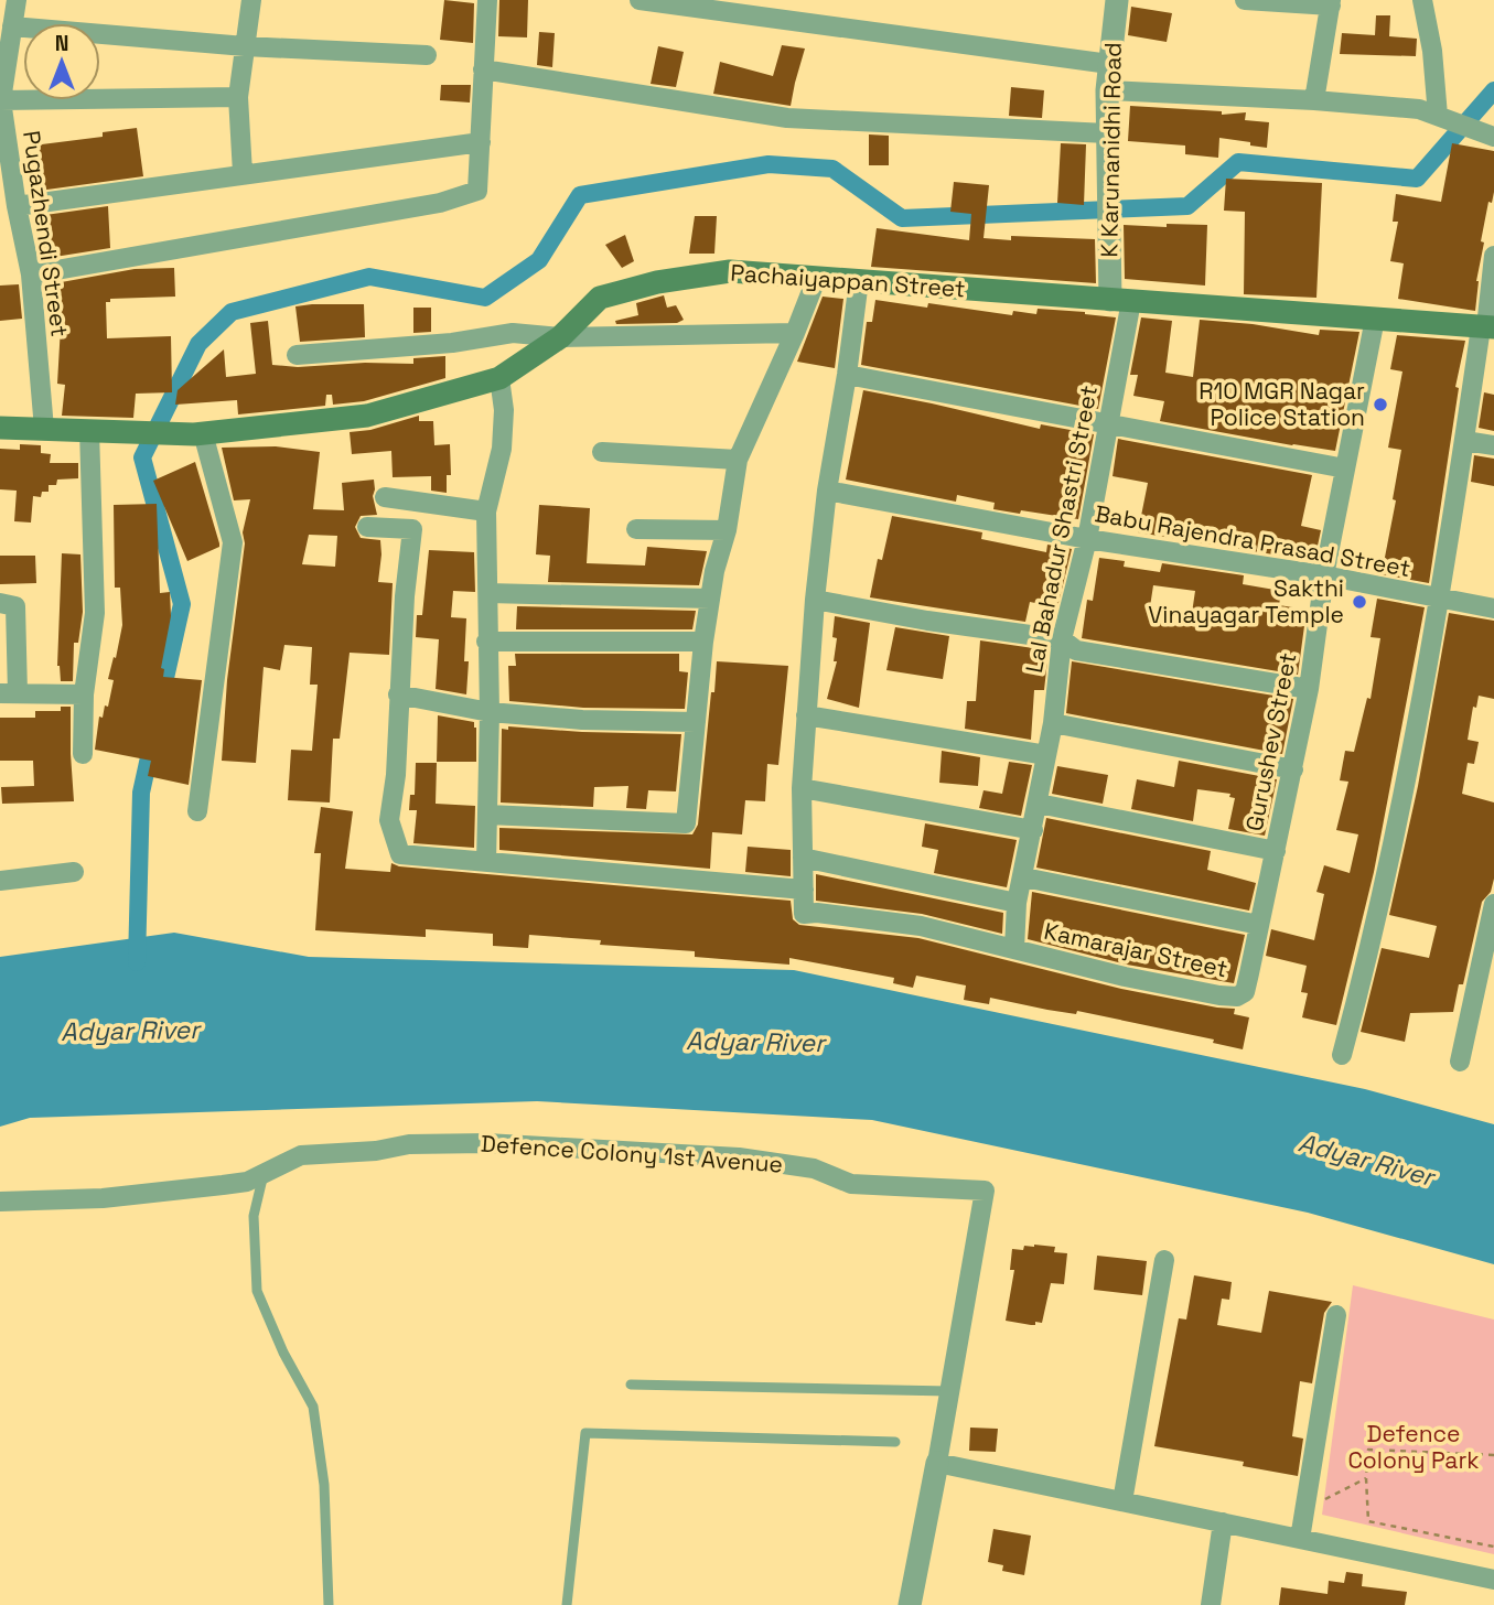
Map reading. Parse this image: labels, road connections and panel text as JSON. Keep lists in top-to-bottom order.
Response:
{
  "streets": {
    "main road": ["Pachaiyappan Street"],
    "street": [
      "K Karunanidhi Road",
      "Pugazhendi Street",
      "Lal Bahadur Shastri Street",
      "Babu Rajendra Prasad Street",
      "Gurushev Street",
      "Kamarajar Street",
      "Defence Colony 1st Avenue"
    ]
  },
  "crossings": [
    ["K Karunanidhi Road", "Pachaiyappan Street"],
    ["K Karunanidhi Road", "Lal Bahadur Shastri Street"],
    ["Pugazhendi Street", "Pachaiyappan Street"],
    ["Pachaiyappan Street", "Lal Bahadur Shastri Street"],
    ["Pachaiyappan Street", "Gurushev Street"],
    ["Lal Bahadur Shastri Street", "Babu Rajendra Prasad Street"],
    ["Lal Bahadur Shastri Street", "Kamarajar Street"],
    ["Babu Rajendra Prasad Street", "Gurushev Street"],
    ["Gurushev Street", "Kamarajar Street"]
  ],
  "water": ["Adyar River"],
  "parks": ["Defence Colony Park"],
  "places": ["R10 MGR Nagar Police Station", "Sakthi Vinayagar Temple"],
  "north": "top"
}
